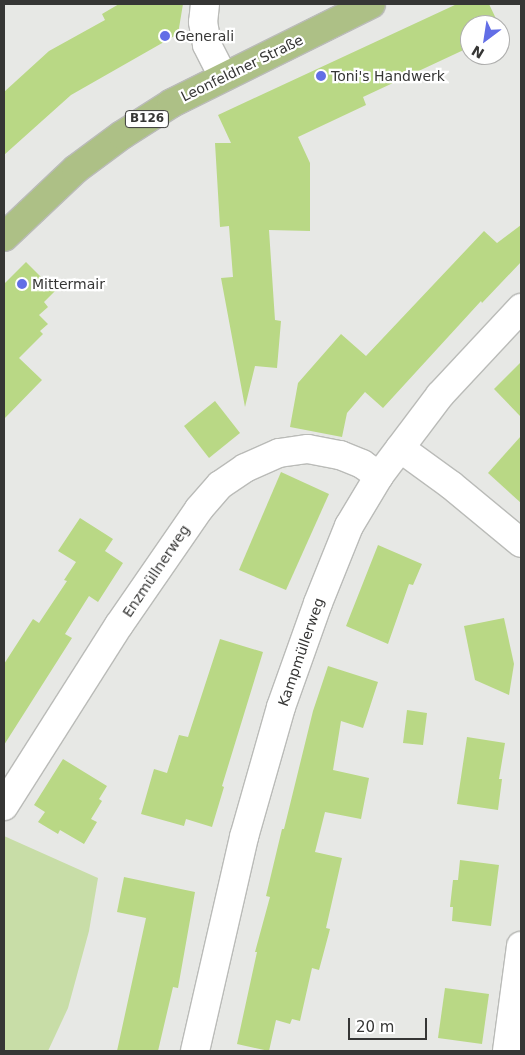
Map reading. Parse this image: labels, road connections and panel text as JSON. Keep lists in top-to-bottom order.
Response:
{
  "streets": {
    "main road": ["Leonfeldner Straße", "B126"],
    "street": ["Enzmüllnerweg", "Kampmüllerweg"]
  },
  "crossings": [
    ["Enzmüllnerweg", "Kampmüllerweg"]
  ],
  "places": ["Generali", "Toni's Handwerk", "Mittermair"],
  "scale_bar": "20 m",
  "north": "bottom left"
}
